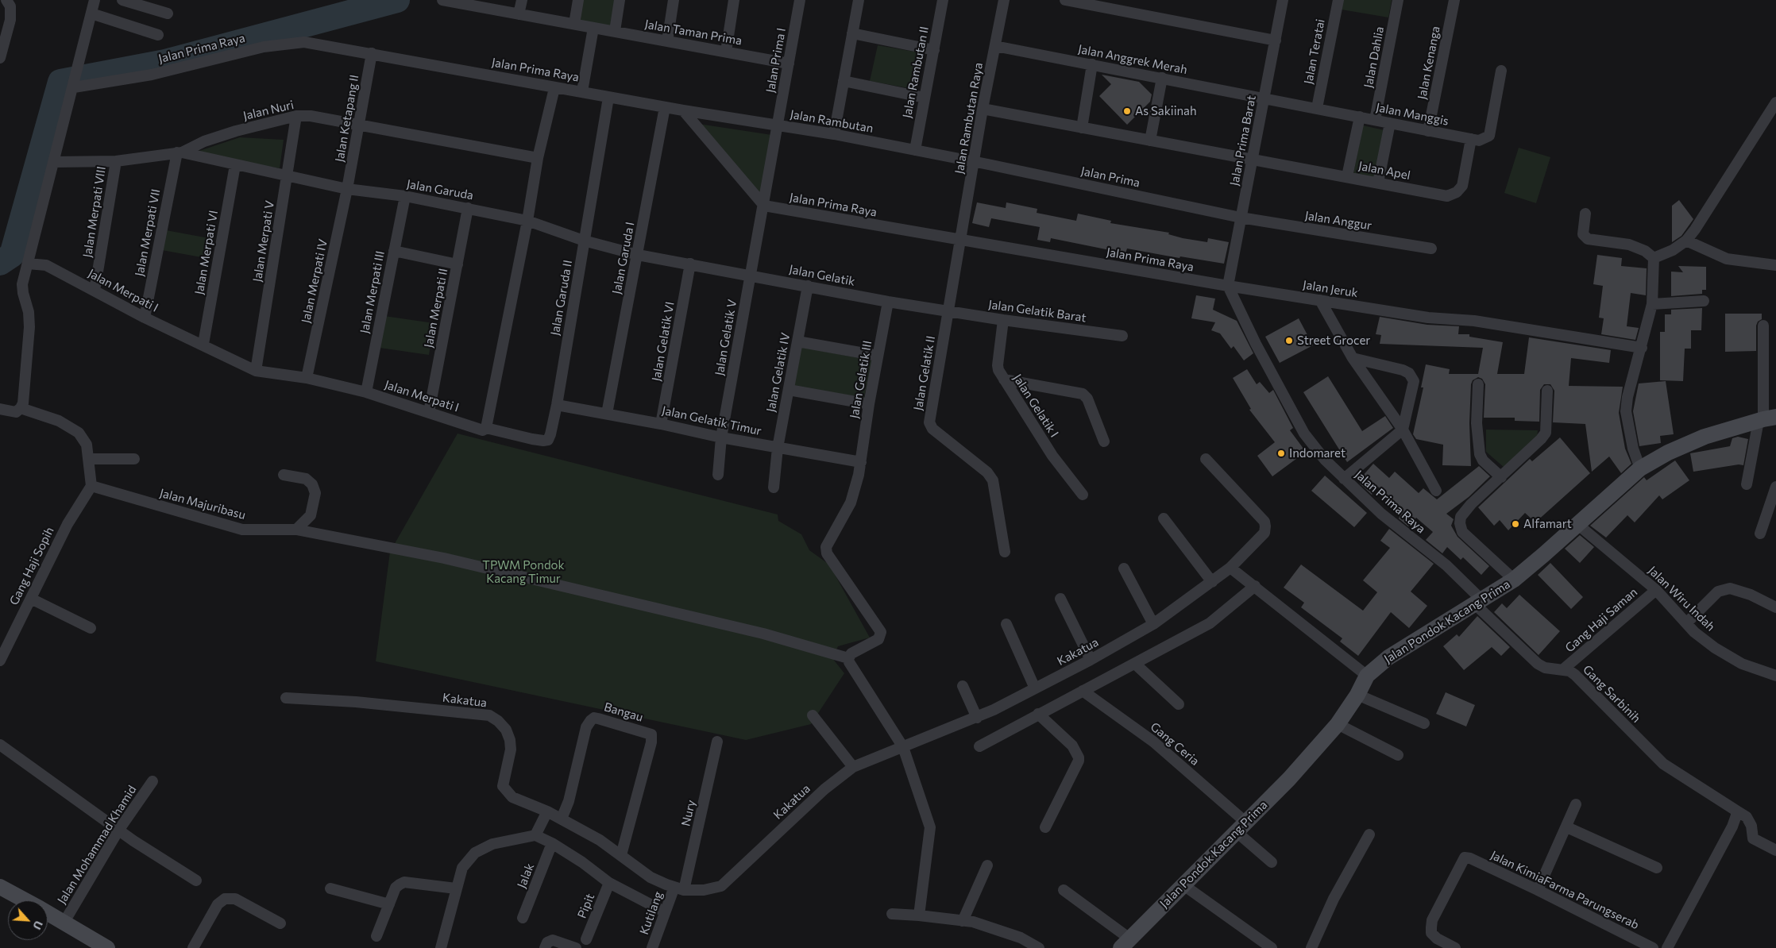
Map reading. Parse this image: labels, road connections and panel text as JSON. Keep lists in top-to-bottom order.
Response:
{
  "streets": {
    "street": [
      "Jalan Taman Prima",
      "Jalan Prima Raya",
      "Jalan Teratai",
      "Jalan Dahlia",
      "Jalan Anggrek Merah",
      "Jalan Prima I",
      "Jalan Kenanga",
      "Jalan Rambutan II",
      "Jalan Nuri",
      "Jalan Manggis",
      "Jalan Ketapang II",
      "Jalan Rambutan Raya",
      "Jalan Rambutan",
      "Jalan Prima Barat",
      "Jalan Apel",
      "Jalan Prima",
      "Jalan Garuda",
      "Jalan Merpati VIII",
      "Jalan Anggur",
      "Jalan Merpati VII",
      "Jalan Merpati V",
      "Jalan Merpati VI",
      "Jalan Garuda I",
      "Jalan Gelatik",
      "Jalan Merpati IV",
      "Jalan Jeruk",
      "Jalan Merpati I",
      "Jalan Merpati III",
      "Jalan Garuda II",
      "Jalan Merpati II",
      "Jalan Gelatik Barat",
      "Jalan Gelatik V",
      "Jalan Gelatik VI",
      "Jalan Gelatik IV",
      "Jalan Gelatik II",
      "Jalan Gelatik III",
      "Jalan Gelatik I",
      "Jalan Gelatik Timur",
      "Jalan Majuribasu",
      "Gang Haji Sopih",
      "Jalan Wiru Indah",
      "Gang Haji Saman",
      "Jalan Pondok Kacang Prima",
      "Kakatua",
      "Gang Sarbinih",
      "Bangau",
      "Gang Ceria",
      "Nury",
      "Jalan Mohammad Khamid",
      "Jalak",
      "Jalan KimiaFarma Parungserab",
      "Pipit",
      "Kutilang"
    ]
  },
  "crossings": [
    ["Jalan Taman Prima", "Jalan Prima I"],
    ["Jalan Prima Raya", "Jalan Prima I"],
    ["Jalan Prima Raya", "Jalan Ketapang II"],
    ["Jalan Prima Raya", "Jalan Rambutan Raya"],
    ["Jalan Prima Raya", "Jalan Rambutan"],
    ["Jalan Prima Raya", "Jalan Prima Barat"],
    ["Jalan Prima Raya", "Jalan Garuda I"],
    ["Jalan Prima Raya", "Jalan Jeruk"],
    ["Jalan Prima Raya", "Jalan Garuda II"],
    ["Jalan Prima Raya", "Jalan Gelatik V"],
    ["Jalan Prima Raya", "Jalan Gelatik II"],
    ["Jalan Prima Raya", "Jalan Pondok Kacang Prima"],
    ["Jalan Prima Raya", "Gang Sarbinih"],
    ["Jalan Teratai", "Jalan Manggis"],
    ["Jalan Dahlia", "Jalan Manggis"],
    ["Jalan Anggrek Merah", "Jalan Manggis"],
    ["Jalan Anggrek Merah", "Jalan Rambutan Raya"],
    ["Jalan Anggrek Merah", "Jalan Prima Barat"],
    ["Jalan Prima I", "Jalan Rambutan"],
    ["Jalan Prima I", "Jalan Gelatik V"],
    ["Jalan Kenanga", "Jalan Manggis"],
    ["Jalan Rambutan II", "Jalan Rambutan"],
    ["Jalan Nuri", "Jalan Ketapang II"],
    ["Jalan Nuri", "Jalan Garuda"],
    ["Jalan Nuri", "Jalan Merpati VIII"],
    ["Jalan Nuri", "Jalan Merpati VII"],
    ["Jalan Nuri", "Jalan Merpati V"],
    ["Jalan Manggis", "Jalan Prima Barat"],
    ["Jalan Manggis", "Jalan Apel"],
    ["Jalan Ketapang II", "Jalan Garuda"],
    ["Jalan Ketapang II", "Jalan Merpati IV"],
    ["Jalan Rambutan Raya", "Jalan Rambutan"],
    ["Jalan Rambutan Raya", "Jalan Apel"],
    ["Jalan Rambutan Raya", "Jalan Prima"],
    ["Jalan Rambutan Raya", "Jalan Gelatik II"],
    ["Jalan Rambutan", "Jalan Prima"],
    ["Jalan Prima Barat", "Jalan Apel"],
    ["Jalan Prima Barat", "Jalan Prima"],
    ["Jalan Prima Barat", "Jalan Anggur"],
    ["Jalan Prima Barat", "Jalan Jeruk"],
    ["Jalan Prima", "Jalan Anggur"],
    ["Jalan Garuda", "Jalan Merpati VII"],
    ["Jalan Garuda", "Jalan Merpati V"],
    ["Jalan Garuda", "Jalan Merpati VI"],
    ["Jalan Garuda", "Jalan Garuda I"],
    ["Jalan Garuda", "Jalan Gelatik"],
    ["Jalan Garuda", "Jalan Merpati IV"],
    ["Jalan Garuda", "Jalan Merpati III"],
    ["Jalan Garuda", "Jalan Garuda II"],
    ["Jalan Garuda", "Jalan Merpati II"],
    ["Jalan Garuda", "Jalan Gelatik VI"],
    ["Jalan Merpati VIII", "Jalan Merpati I"],
    ["Jalan Merpati VII", "Jalan Merpati I"],
    ["Jalan Merpati V", "Jalan Merpati I"],
    ["Jalan Merpati VI", "Jalan Merpati I"],
    ["Jalan Garuda I", "Jalan Gelatik Timur"],
    ["Jalan Gelatik", "Jalan Gelatik Barat"],
    ["Jalan Gelatik", "Jalan Gelatik V"],
    ["Jalan Gelatik", "Jalan Gelatik VI"],
    ["Jalan Gelatik", "Jalan Gelatik IV"],
    ["Jalan Gelatik", "Jalan Gelatik II"],
    ["Jalan Gelatik", "Jalan Gelatik III"],
    ["Jalan Merpati IV", "Jalan Merpati I"],
    ["Jalan Merpati I", "Jalan Merpati III"],
    ["Jalan Merpati I", "Jalan Garuda II"],
    ["Jalan Merpati I", "Jalan Merpati II"],
    ["Jalan Garuda II", "Jalan Gelatik Timur"],
    ["Jalan Gelatik Barat", "Jalan Gelatik II"],
    ["Jalan Gelatik Barat", "Jalan Gelatik I"],
    ["Jalan Gelatik V", "Jalan Gelatik Timur"],
    ["Jalan Gelatik VI", "Jalan Gelatik Timur"],
    ["Jalan Gelatik IV", "Jalan Gelatik Timur"],
    ["Jalan Gelatik III", "Jalan Gelatik Timur"],
    ["Jalan Gelatik III", "Jalan Majuribasu"],
    ["Jalan Majuribasu", "Gang Haji Sopih"],
    ["Jalan Wiru Indah", "Gang Haji Saman"],
    ["Jalan Wiru Indah", "Jalan Pondok Kacang Prima"],
    ["Gang Haji Saman", "Gang Sarbinih"],
    ["Jalan Pondok Kacang Prima", "Gang Sarbinih"],
    ["Jalan Pondok Kacang Prima", "Gang Ceria"],
    ["Kakatua", "Bangau"],
    ["Kakatua", "Nury"],
    ["Kakatua", "Kutilang"],
    ["Nury", "Kutilang"]
  ],
  "parks": ["TPWM Pondok Kacang Timur"],
  "places": [
    "As Sakiinah",
    "Street Grocer",
    "Indomaret",
    "Alfamart"
  ],
  "north": "bottom right"
}
